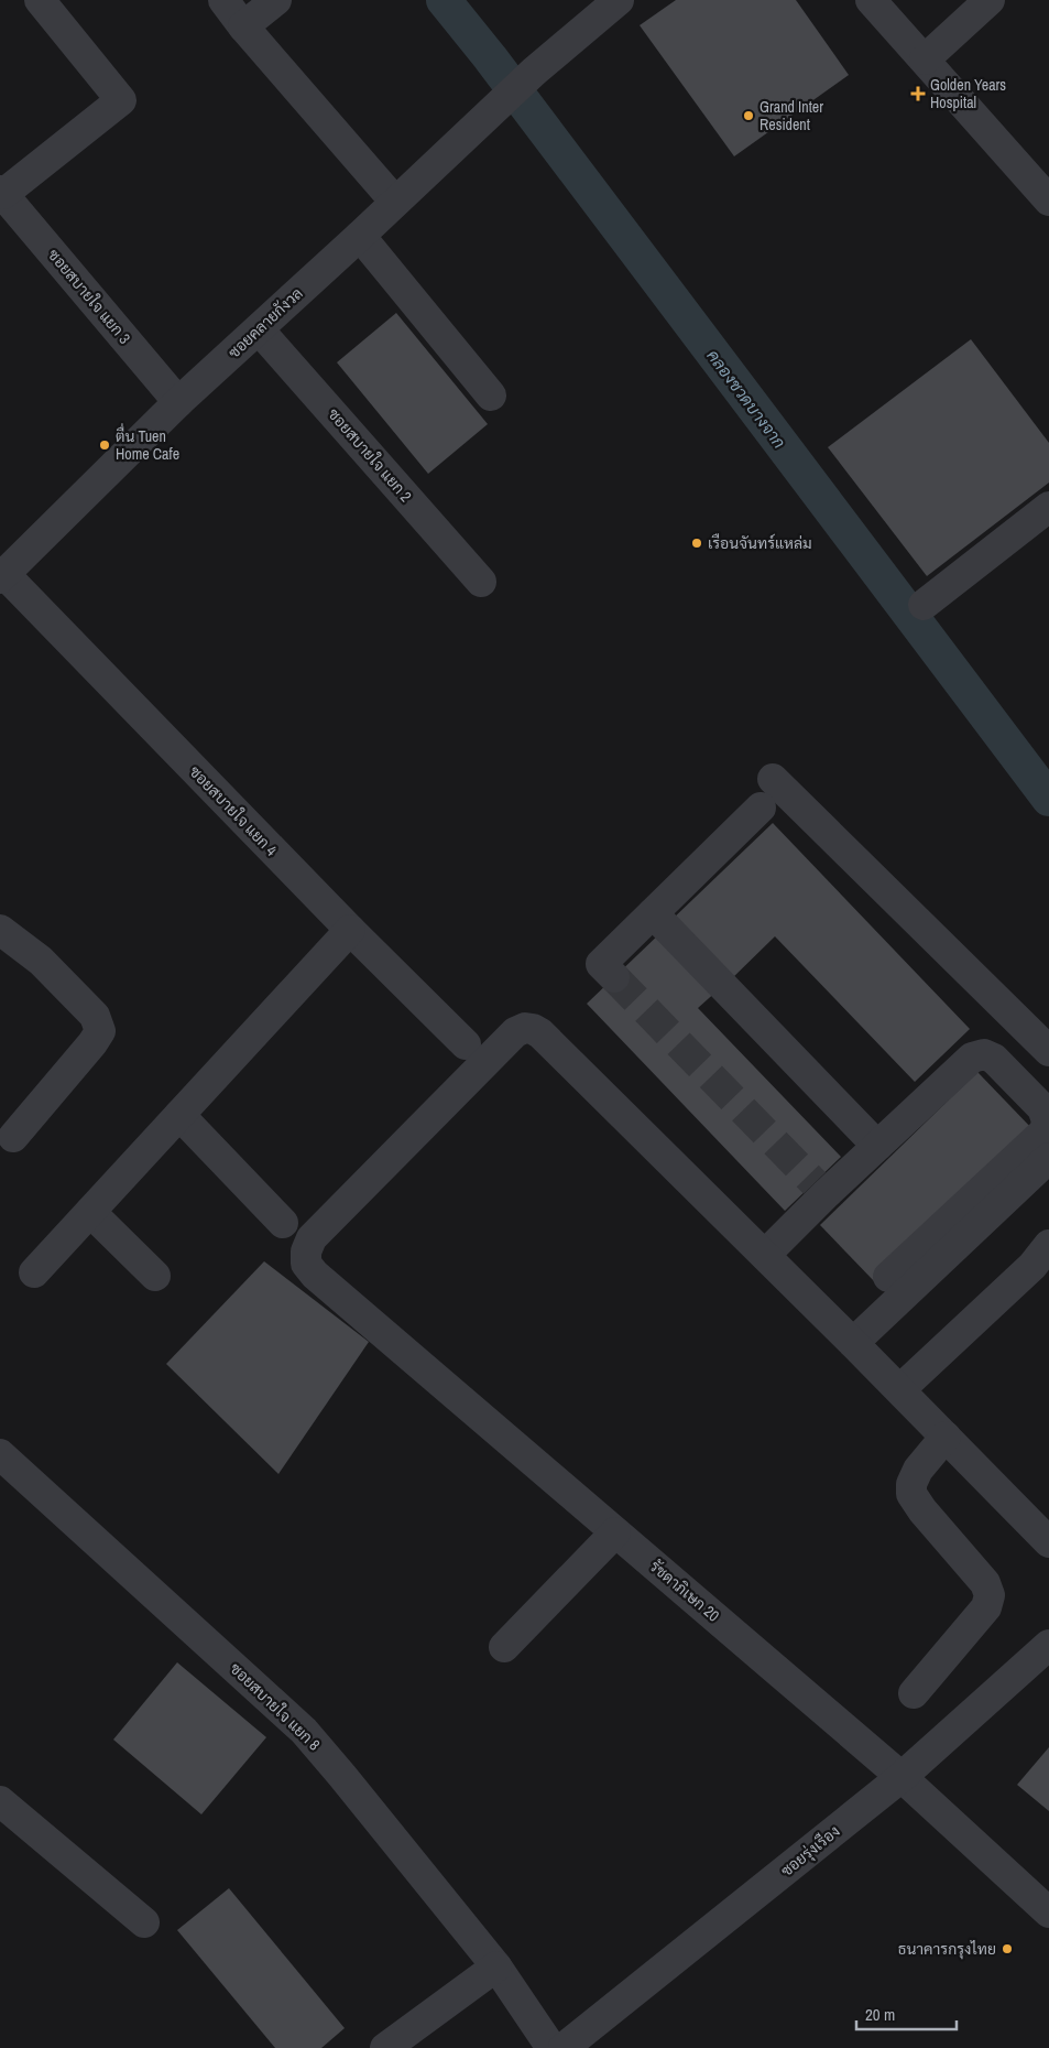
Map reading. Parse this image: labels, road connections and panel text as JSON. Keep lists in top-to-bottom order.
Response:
{
  "streets": {
    "street": [
      "ซอยสบายใจ แยก 3",
      "ซอยคลายกังวล",
      "ซอยสบายใจ แยก 2",
      "ซอยสบายใจ แยก 4",
      "รัชดาภิเษก 20",
      "ซอยสบายใจ แยก 8",
      "ซอยรุ่งเรือง"
    ]
  },
  "crossings": [
    ["ซอยสบายใจ แยก 3", "ซอยคลายกังวล"],
    ["ซอยคลายกังวล", "ซอยสบายใจ แยก 2"],
    ["ซอยคลายกังวล", "ซอยสบายใจ แยก 4"],
    ["รัชดาภิเษก 20", "ซอยรุ่งเรือง"]
  ],
  "water": ["คลองชวดบางจาก"],
  "places": {
    "health": ["Golden Years Hospital"],
    "other": [
      "Grand Inter Resident",
      "ตื่น Tuen Home Cafe",
      "เรือนจันทร์แหล่ม",
      "ธนาคารกรุงไทย"
    ]
  },
  "scale_bar": "20 m"
}
